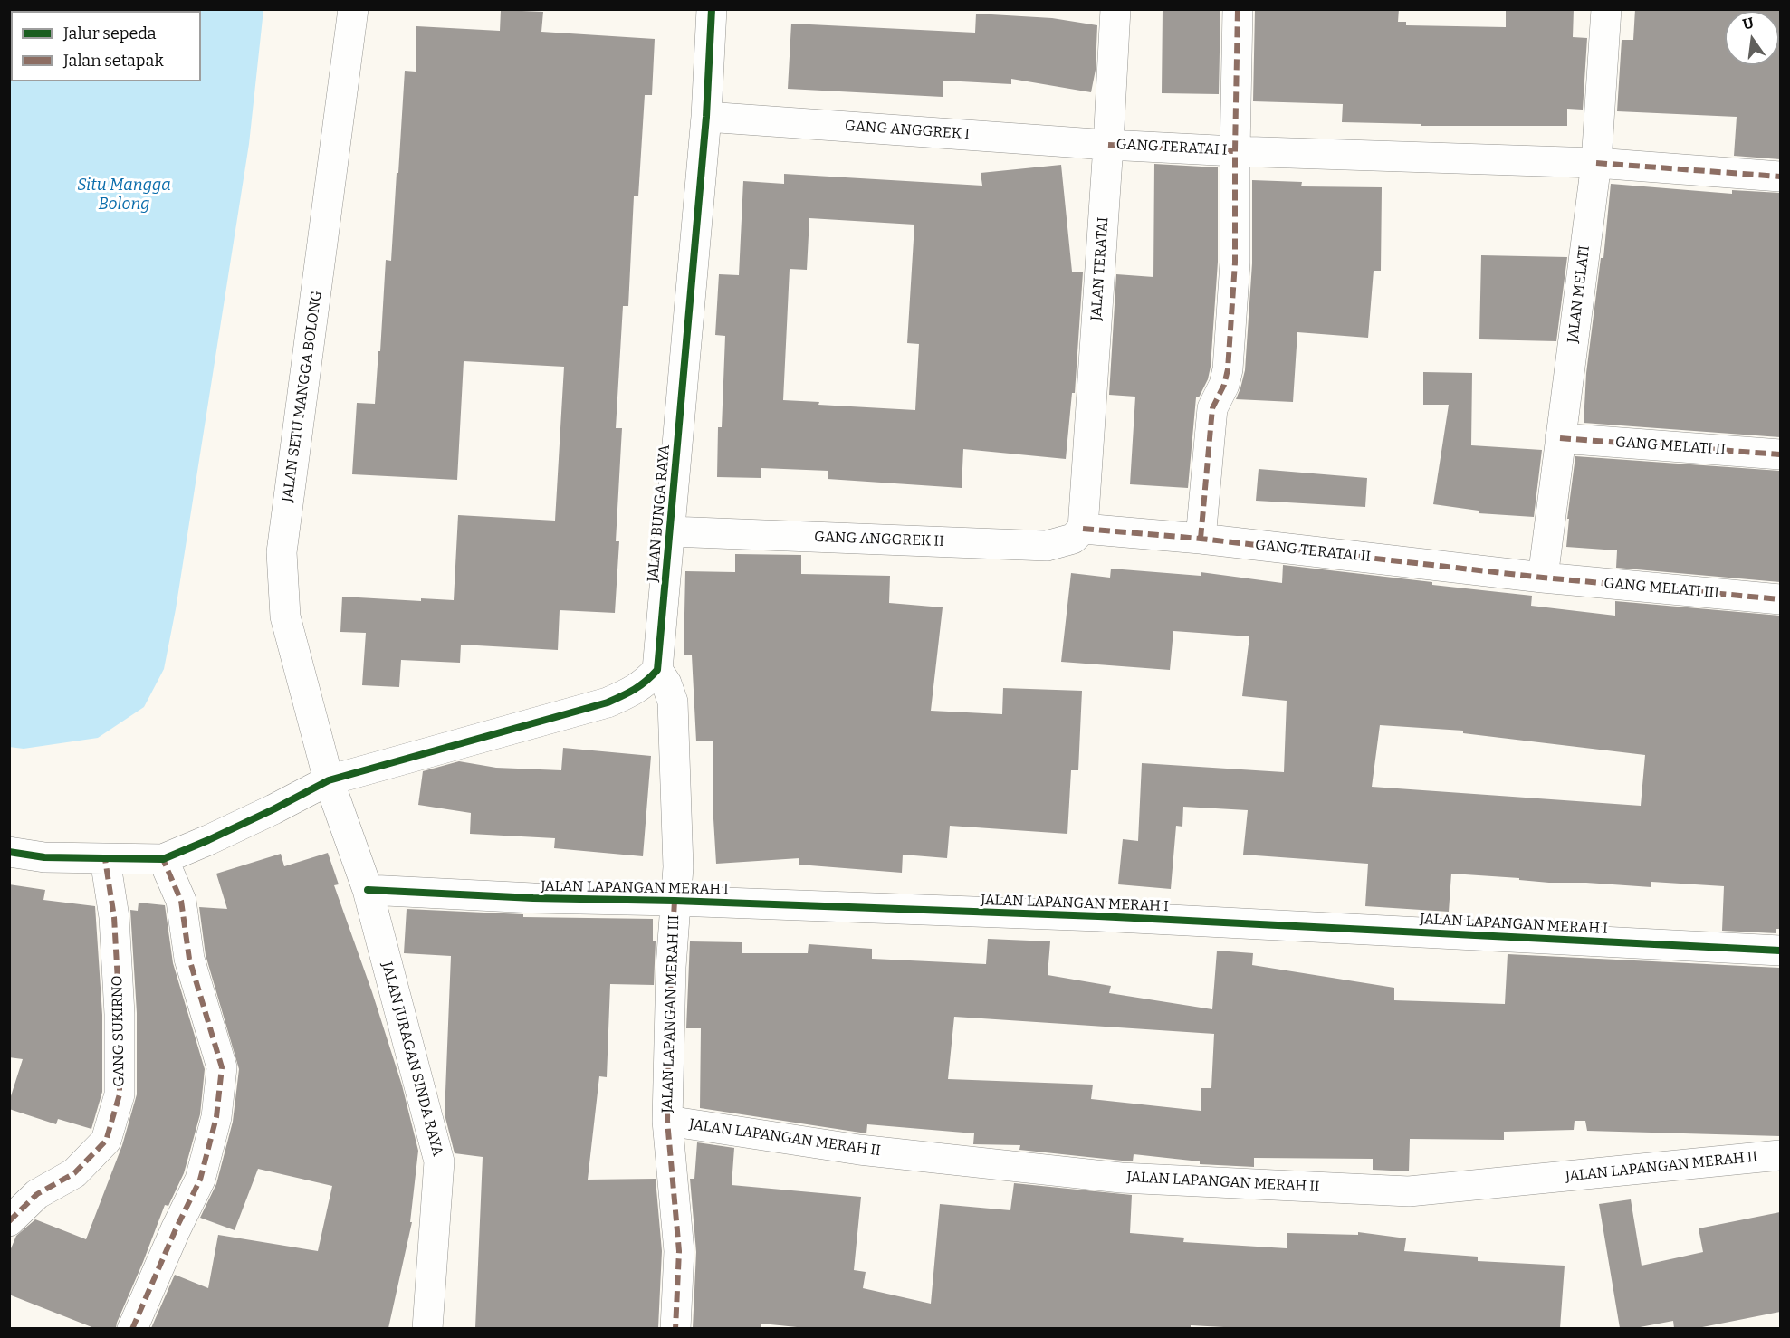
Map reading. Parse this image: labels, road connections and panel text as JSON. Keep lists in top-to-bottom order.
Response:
{
  "streets": {
    "street": [
      "GANG ANGGREK I",
      "GANG TERATAI I",
      "JALAN TERATAI",
      "JALAN MELATI",
      "JALAN SETU MANGGA BOLONG",
      "GANG MELATI II",
      "JALAN BUNGA RAYA",
      "GANG ANGGREK II",
      "GANG TERATAI II",
      "GANG MELATI III",
      "JALAN LAPANGAN MERAH I",
      "JALAN LAPANGAN MERAH III",
      "GANG SUKIRNO",
      "JALAN JURAGAN SINDA RAYA",
      "JALAN LAPANGAN MERAH II"
    ]
  },
  "crossings": [
    ["GANG ANGGREK I", "GANG TERATAI I"],
    ["GANG ANGGREK I", "JALAN TERATAI"],
    ["GANG ANGGREK I", "JALAN BUNGA RAYA"],
    ["GANG TERATAI I", "JALAN TERATAI"],
    ["GANG TERATAI I", "JALAN MELATI"],
    ["JALAN TERATAI", "GANG ANGGREK II"],
    ["JALAN TERATAI", "GANG TERATAI II"],
    ["JALAN MELATI", "GANG MELATI II"],
    ["JALAN MELATI", "GANG TERATAI II"],
    ["JALAN MELATI", "GANG MELATI III"],
    ["JALAN SETU MANGGA BOLONG", "JALAN LAPANGAN MERAH I"],
    ["JALAN SETU MANGGA BOLONG", "JALAN JURAGAN SINDA RAYA"],
    ["JALAN BUNGA RAYA", "GANG ANGGREK II"],
    ["JALAN BUNGA RAYA", "JALAN LAPANGAN MERAH III"],
    ["GANG ANGGREK II", "GANG TERATAI II"],
    ["GANG TERATAI II", "GANG MELATI III"],
    ["JALAN LAPANGAN MERAH I", "JALAN LAPANGAN MERAH III"],
    ["JALAN LAPANGAN MERAH I", "JALAN JURAGAN SINDA RAYA"],
    ["JALAN LAPANGAN MERAH III", "JALAN LAPANGAN MERAH II"]
  ],
  "water": ["Situ Mangga Bolong"],
  "legend": ["Jalur sepeda", "Jalan setapak"],
  "north": "top"
}
